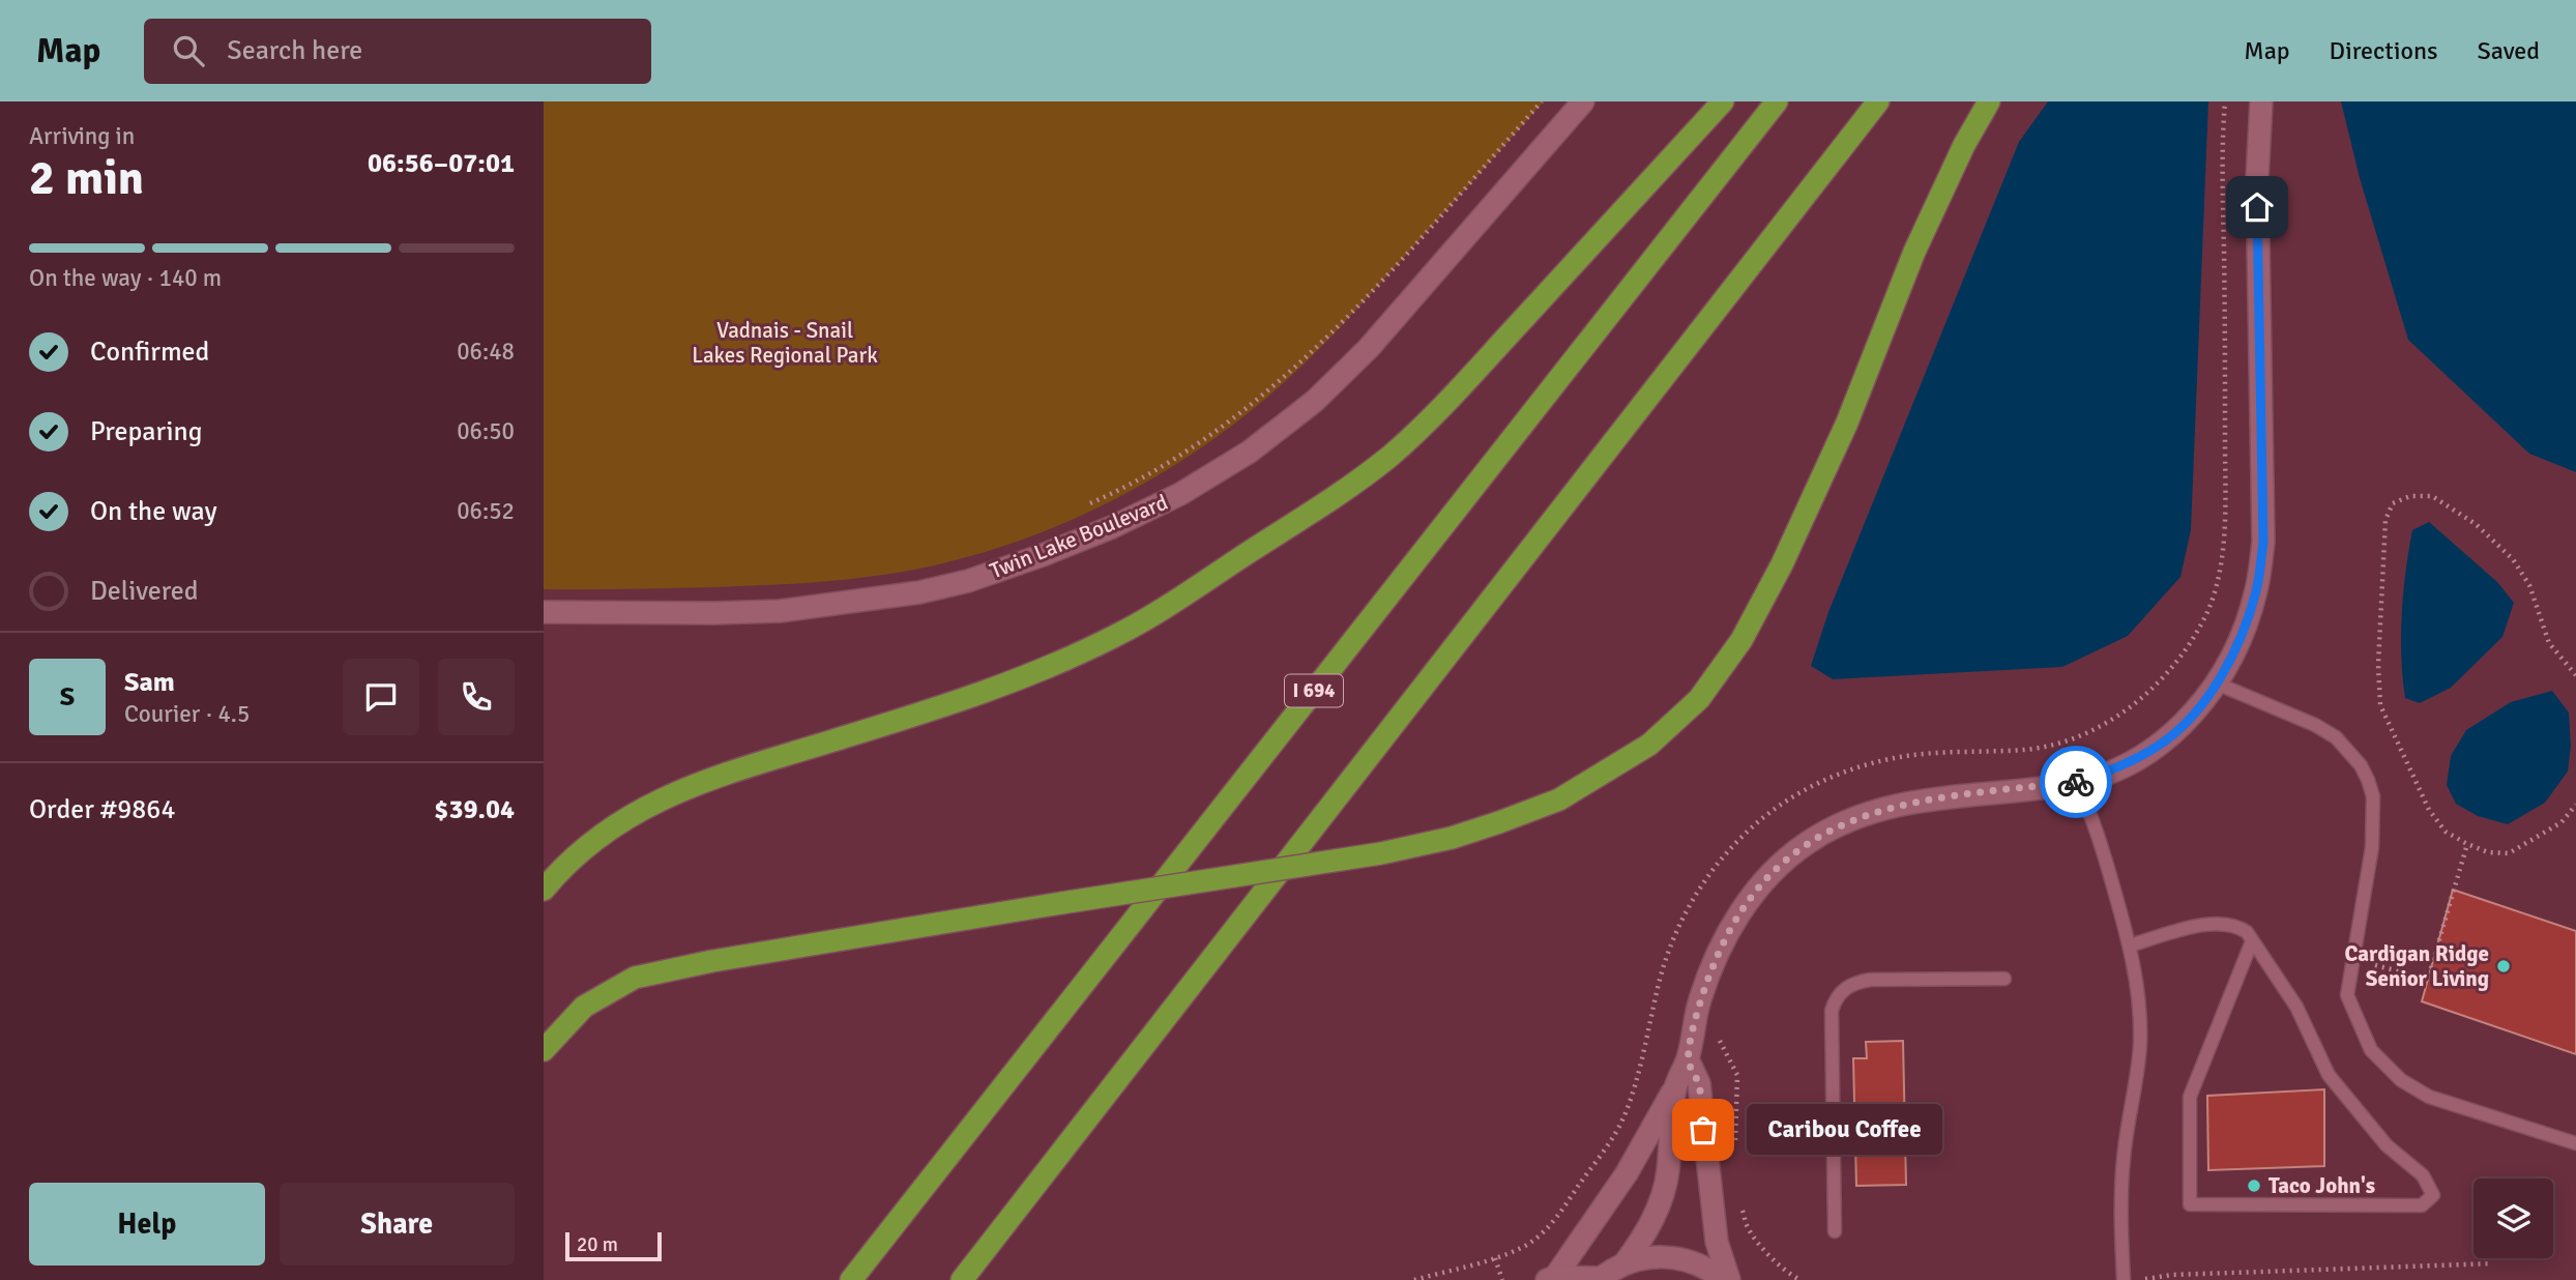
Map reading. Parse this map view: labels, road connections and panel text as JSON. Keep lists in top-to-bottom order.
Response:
{
  "streets": {
    "highway": ["I 694"],
    "street": ["Twin Lake Boulevard"]
  },
  "parks": ["Vadnais - Snail Lakes Regional Park"],
  "places": ["Cardigan Ridge Senior Living", "Caribou Coffee", "Taco John's"],
  "scale_bar": "20 m",
  "page": {
    "header": "Map",
    "search": "Search here",
    "nav": ["Map", "Directions", "Saved"],
    "heading": ["2 min", "Arriving in", "06:56–07:01"],
    "panel": [
      "Sam",
      "Courier · 4.5",
      "Order #9864",
      "$39.04"
    ],
    "bar": "On the way · 140 m",
    "list": [
      ["Confirmed", "06:48"],
      ["Preparing", "06:50"],
      ["On the way", "06:52"],
      "Delivered"
    ],
    "round": "S",
    "bubble": "Caribou Coffee",
    "buttons": ["Help", "Share"],
    "scale": "20 m"
  }
}
